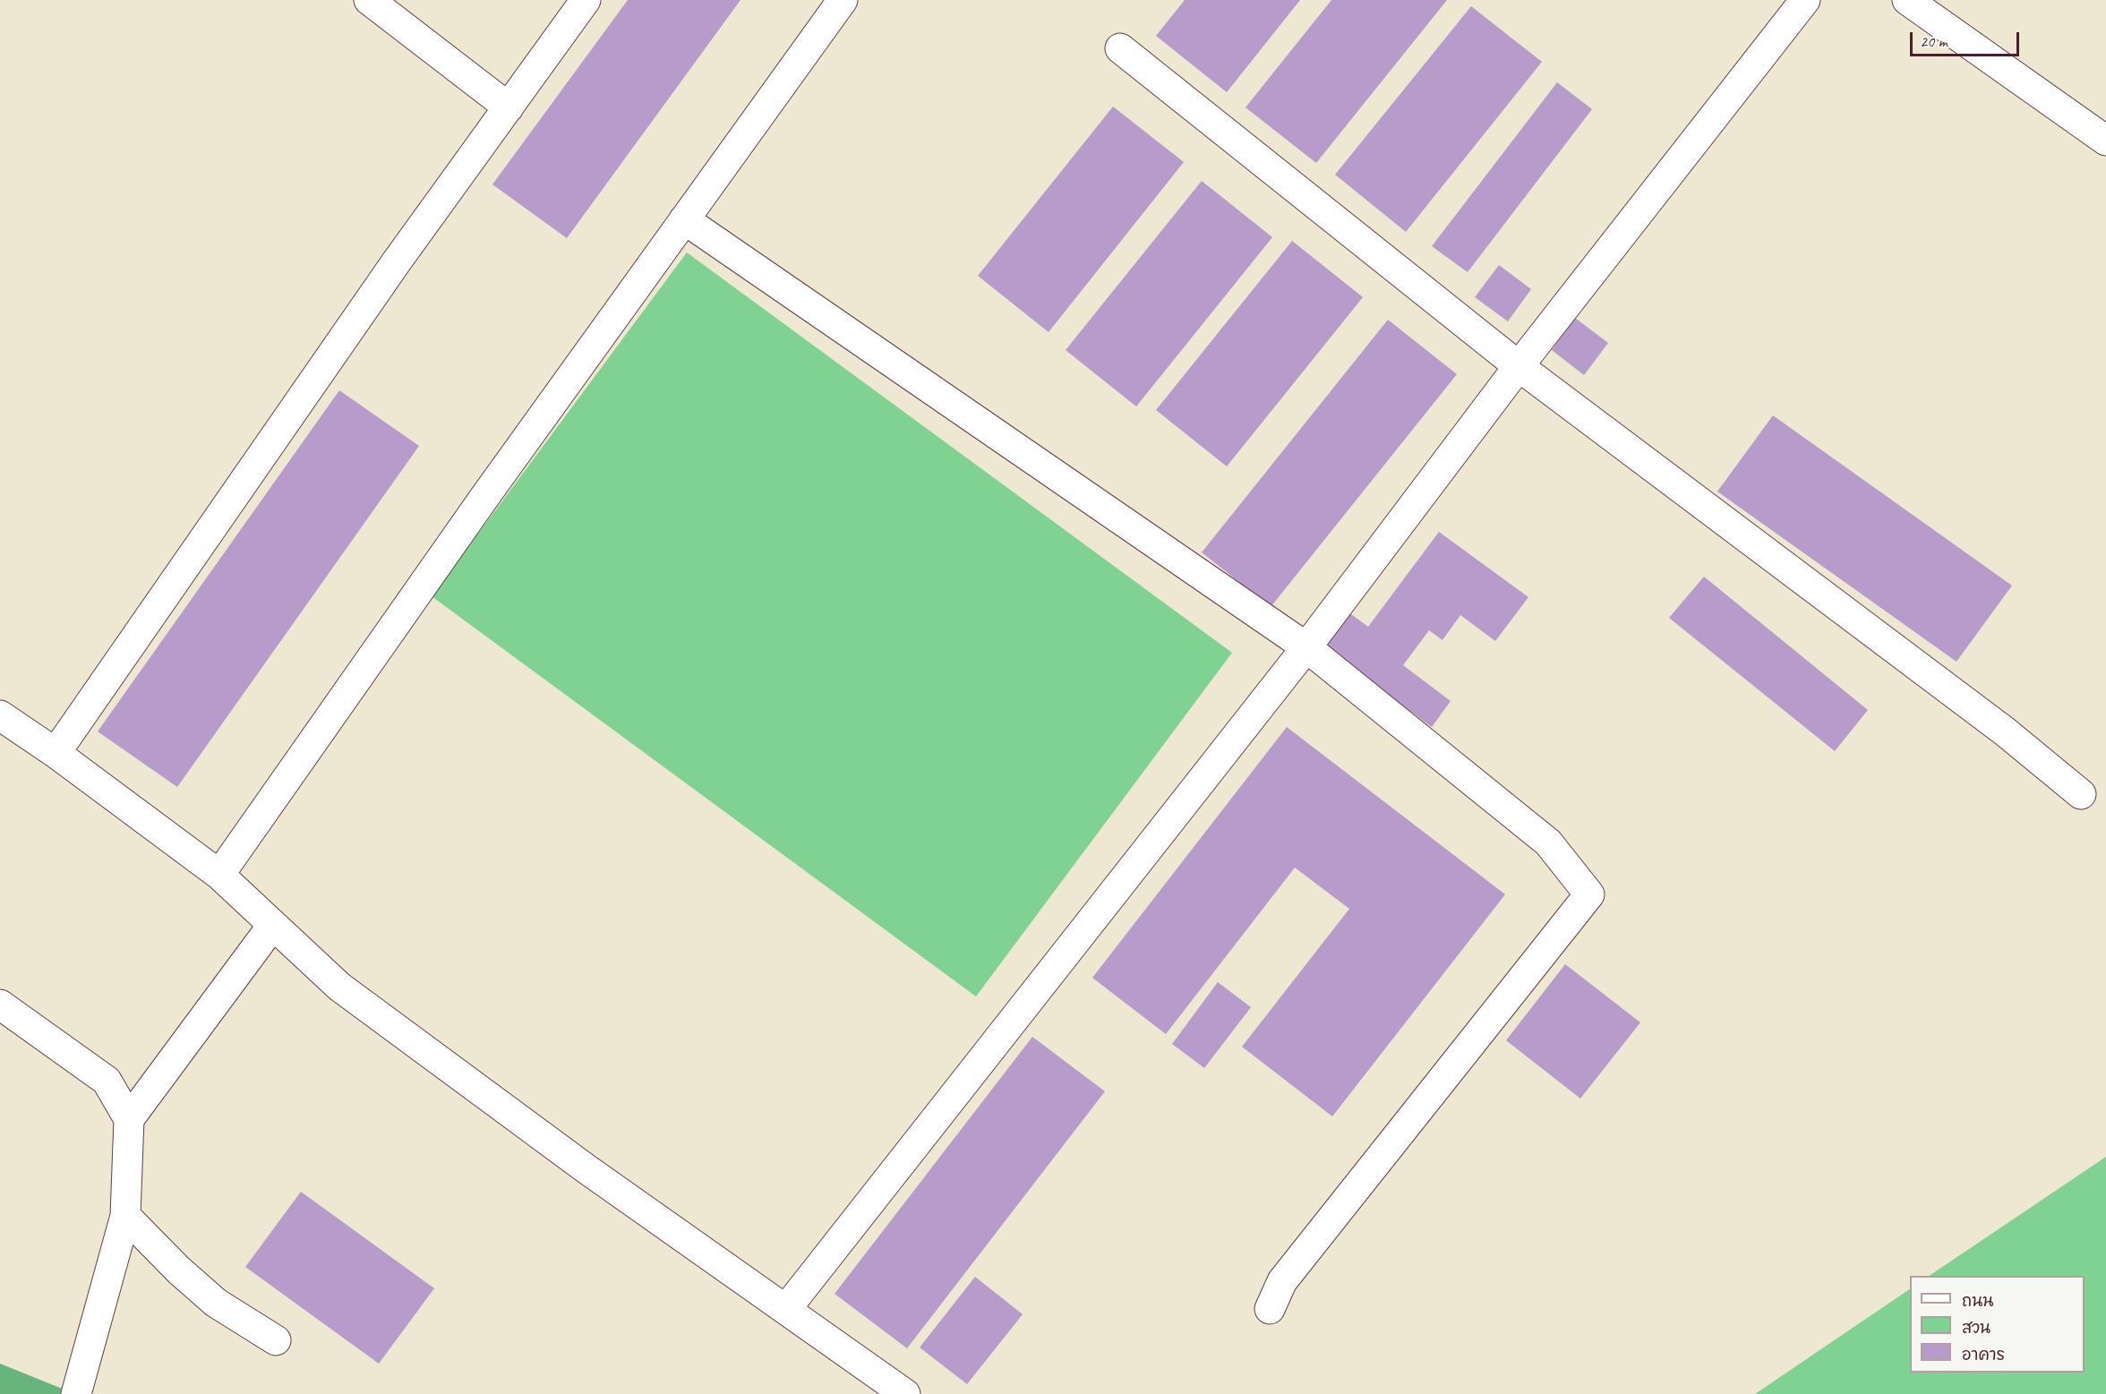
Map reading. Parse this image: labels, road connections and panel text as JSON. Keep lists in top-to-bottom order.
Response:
{
  "legend": ["ถนน", "สวน", "อาคาร"],
  "scale_bar": "20 m"
}
